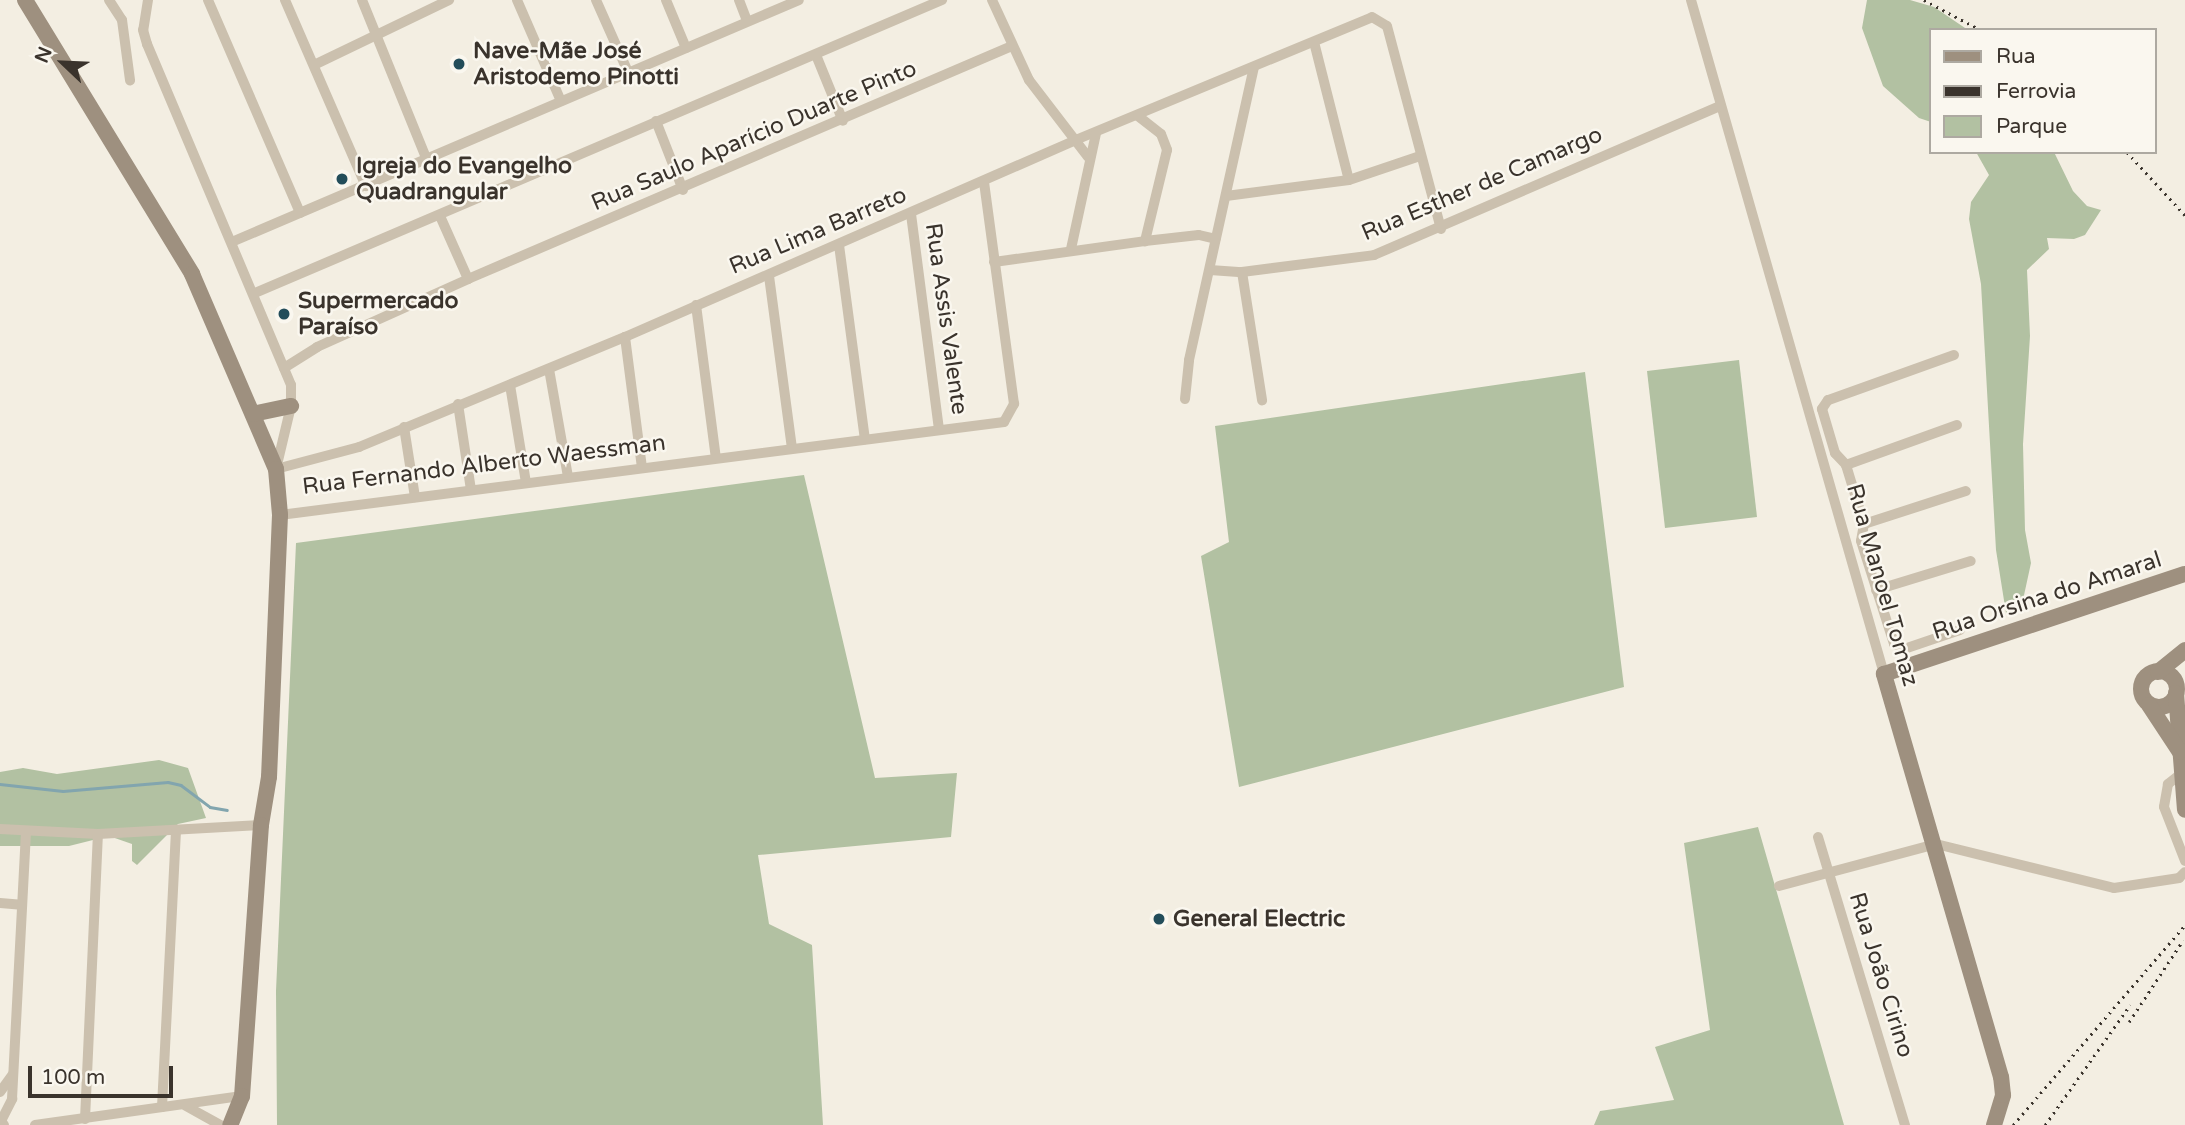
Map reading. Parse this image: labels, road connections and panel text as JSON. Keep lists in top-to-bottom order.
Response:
{
  "streets": {
    "street": [
      "Rua Saulo Aparício Duarte Pinto",
      "Rua Esther de Camargo",
      "Rua Lima Barreto",
      "Rua Assis Valente",
      "Rua Fernando Alberto Waessman",
      "Rua Manoel Tomaz",
      "Rua Orsina do Amaral",
      "Rua João Cirino"
    ]
  },
  "crossings": [
    ["Rua Esther de Camargo", "Rua Manoel Tomaz"],
    ["Rua Lima Barreto", "Rua Assis Valente"],
    ["Rua Assis Valente", "Rua Fernando Alberto Waessman"],
    ["Rua Manoel Tomaz", "Rua Orsina do Amaral"]
  ],
  "places": [
    "Nave-Mãe José Aristodemo Pinotti",
    "Igreja do Evangelho Quadrangular",
    "Supermercado Paraíso",
    "General Electric"
  ],
  "legend": ["Rua", "Ferrovia", "Parque"],
  "scale_bar": "100 m",
  "north": "top left"
}
